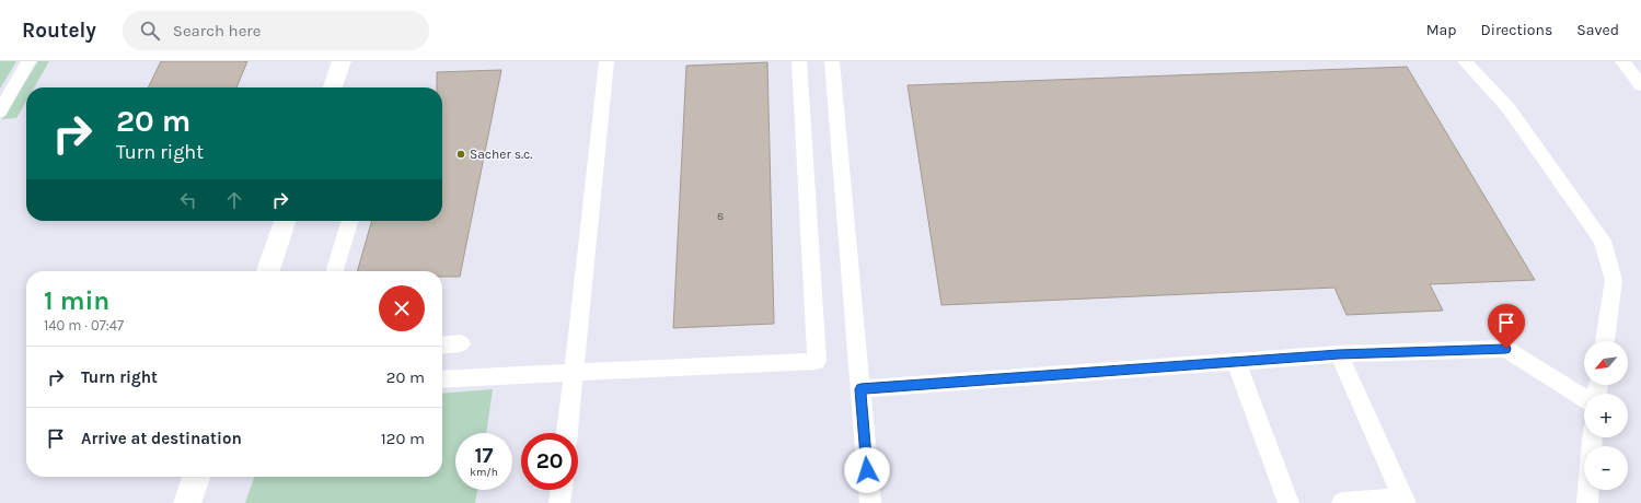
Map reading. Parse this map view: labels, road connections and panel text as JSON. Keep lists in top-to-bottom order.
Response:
{
  "places": ["Sacher s.c."],
  "house_numbers": ["8"],
  "north": "bottom left",
  "page": {
    "header": "Routely",
    "search": "Search here",
    "nav": ["Map", "Directions", "Saved"],
    "turn": ["20 m", "Turn right"],
    "heading": ["1 min", "140 m · 07:47"],
    "map_buttons": ["+", "−"],
    "list": [
      {
        "name": "Turn right",
        "value": "20 m"
      },
      {
        "name": "Arrive at destination",
        "value": "120 m"
      }
    ],
    "speed": "17 km/h",
    "limit": "20"
  }
}
